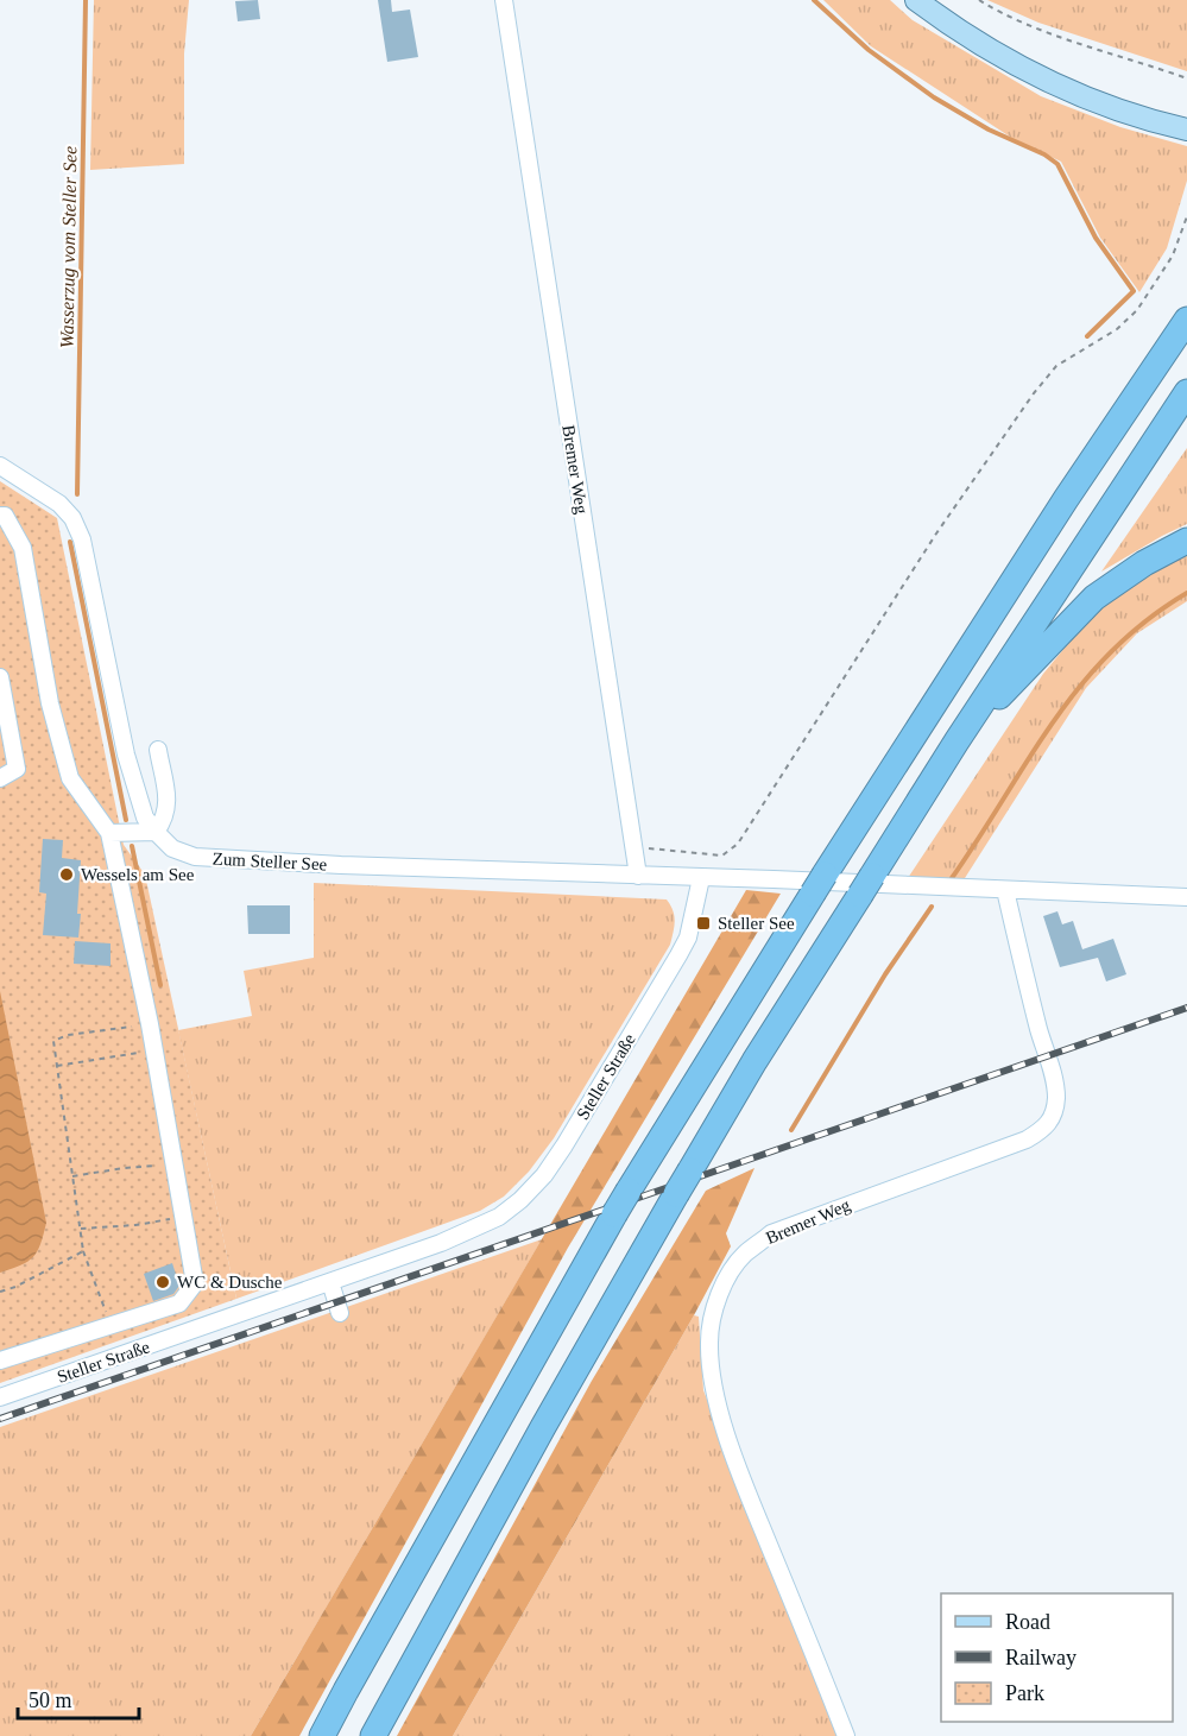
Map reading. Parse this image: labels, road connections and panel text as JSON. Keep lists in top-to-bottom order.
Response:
{
  "streets": {
    "street": ["Bremer Weg", "Zum Steller See", "Steller Straße"]
  },
  "crossings": [
    ["Bremer Weg", "Zum Steller See"]
  ],
  "water": ["Wasserzug vom Steller See"],
  "places": {
    "other": ["Wessels am See", "WC & Dusche"],
    "transit": ["Steller See"]
  },
  "legend": ["Road", "Railway", "Park"],
  "scale_bar": "50 m"
}
